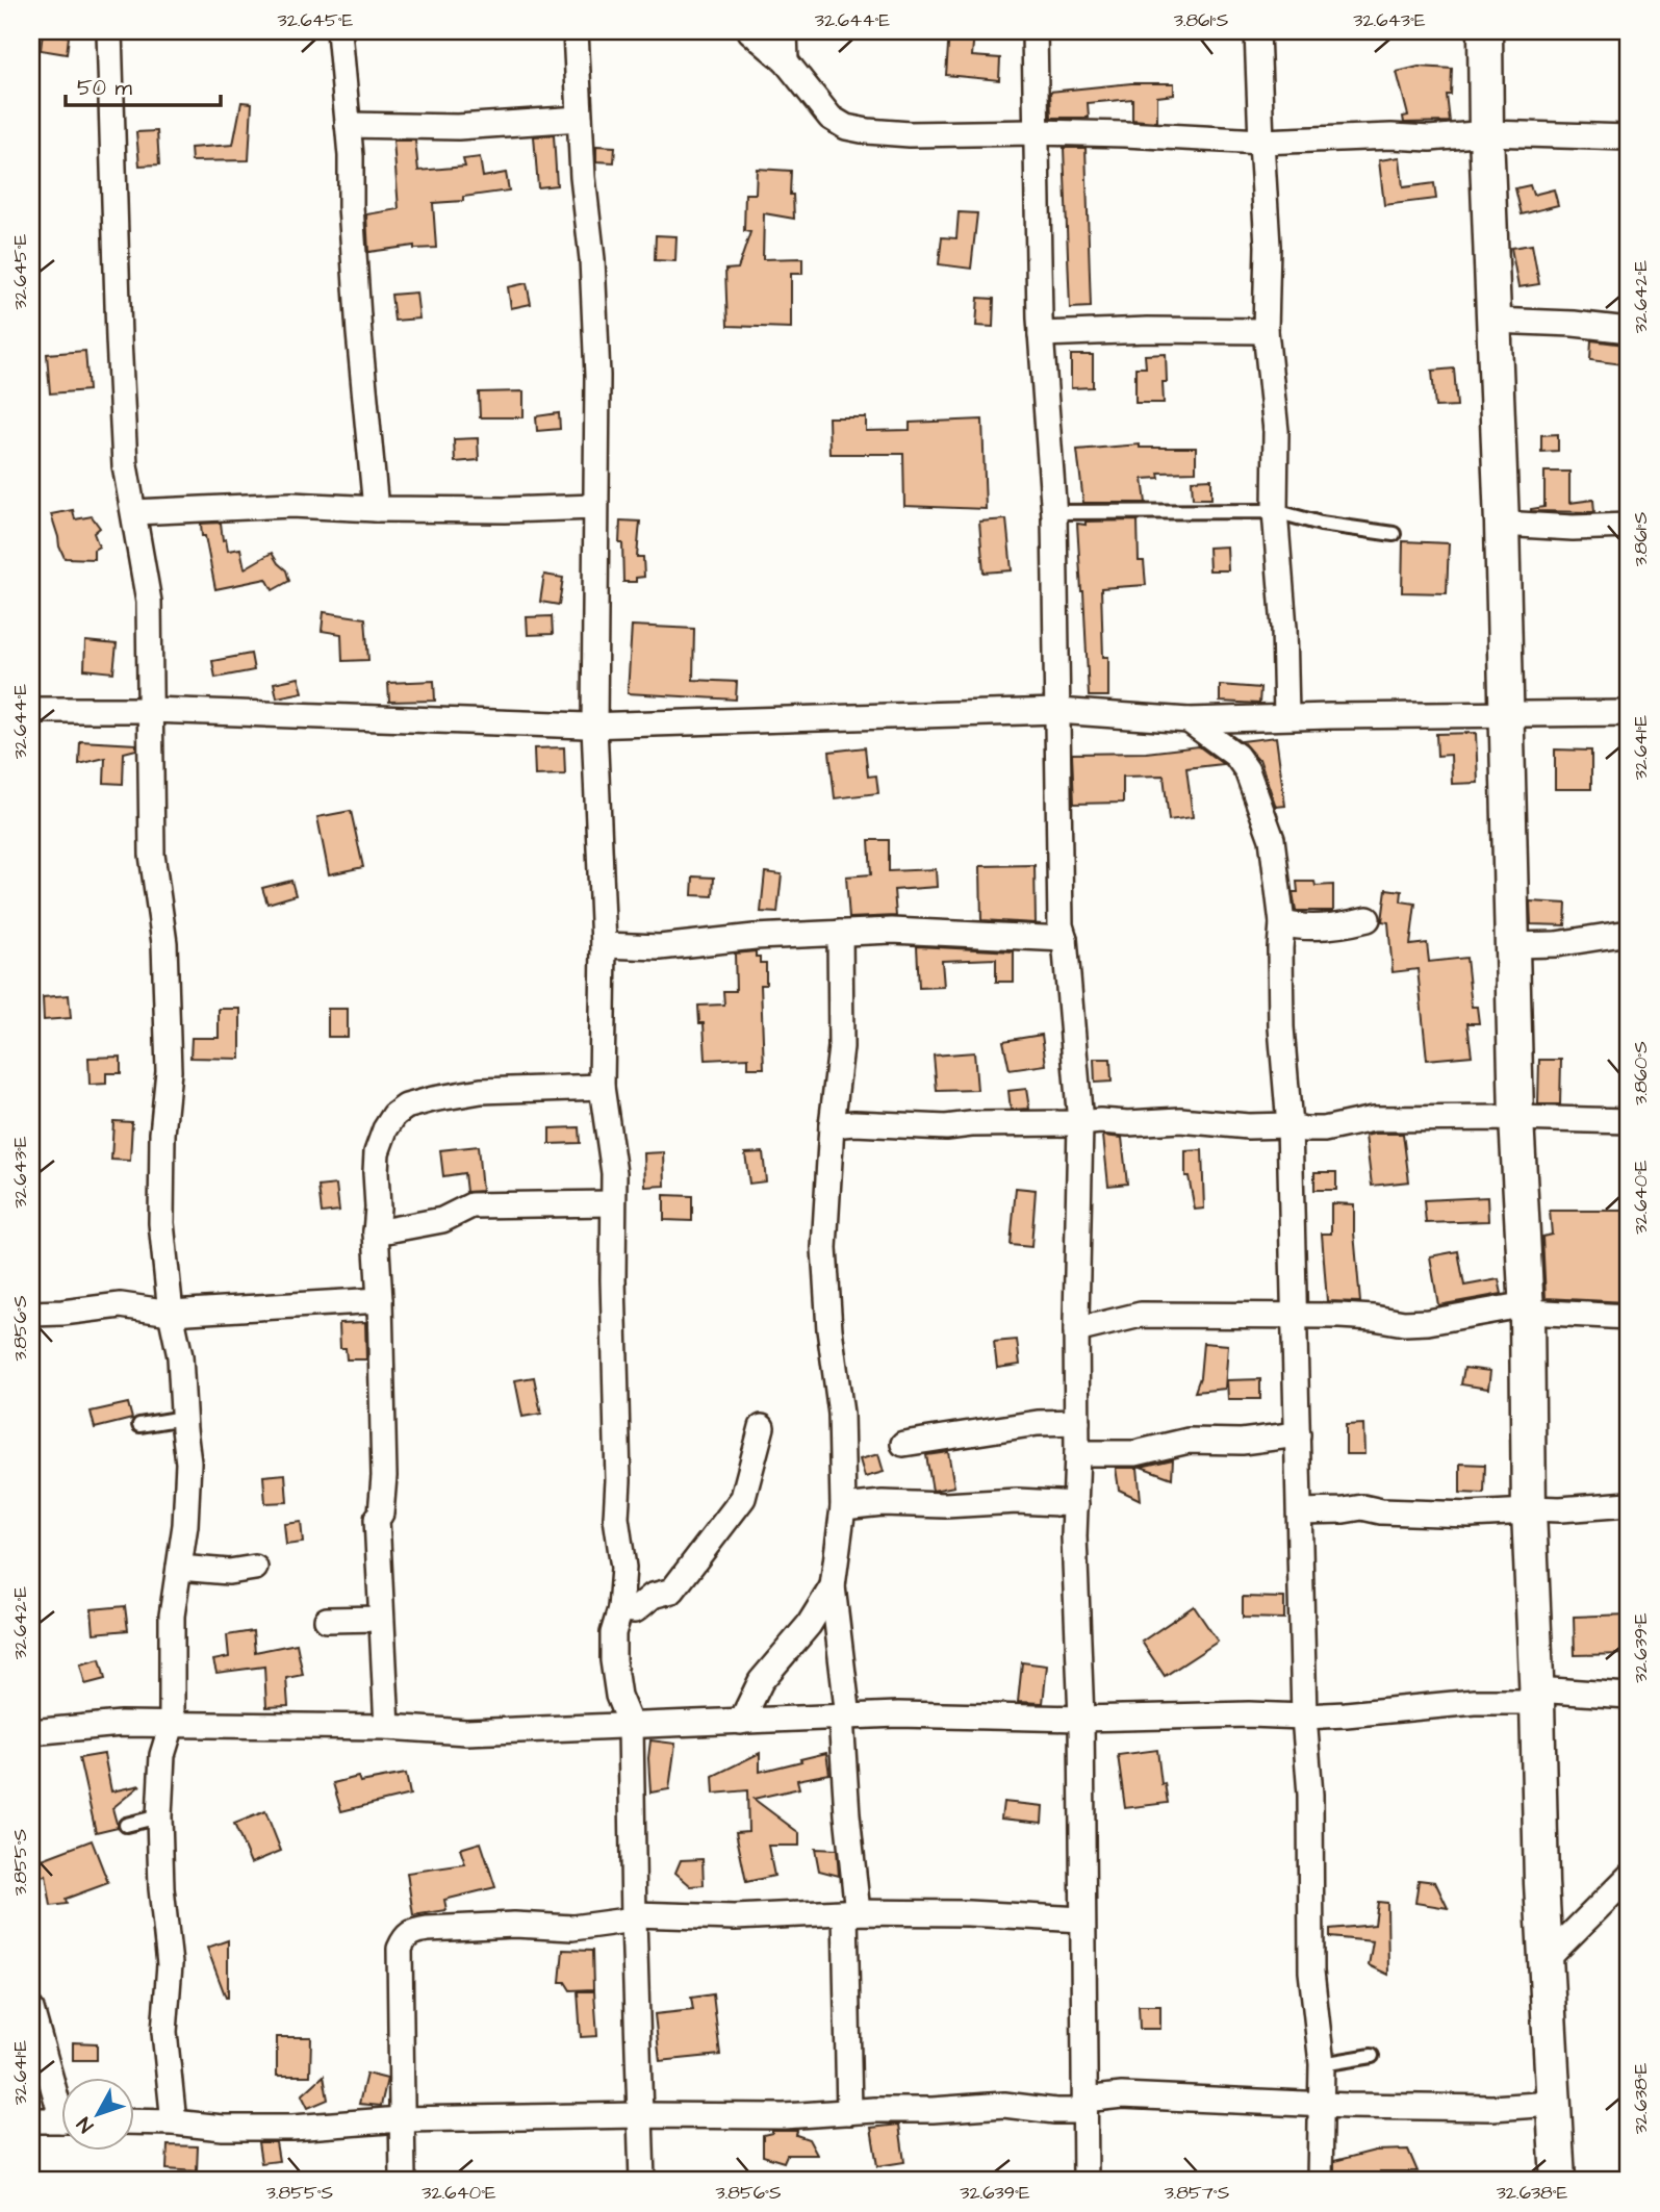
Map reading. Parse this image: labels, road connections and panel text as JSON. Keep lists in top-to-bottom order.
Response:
{
  "scale_bar": "50 m",
  "north": "bottom left",
  "coordinates": [
    "32.645°E",
    "32.644°E",
    "3.861°S",
    "32.643°E",
    "32.642°E",
    "32.641°E",
    "3.860°S",
    "32.640°E",
    "3.856°S",
    "32.639°E",
    "3.855°S",
    "32.638°E",
    "3.857°S"
  ]
}
